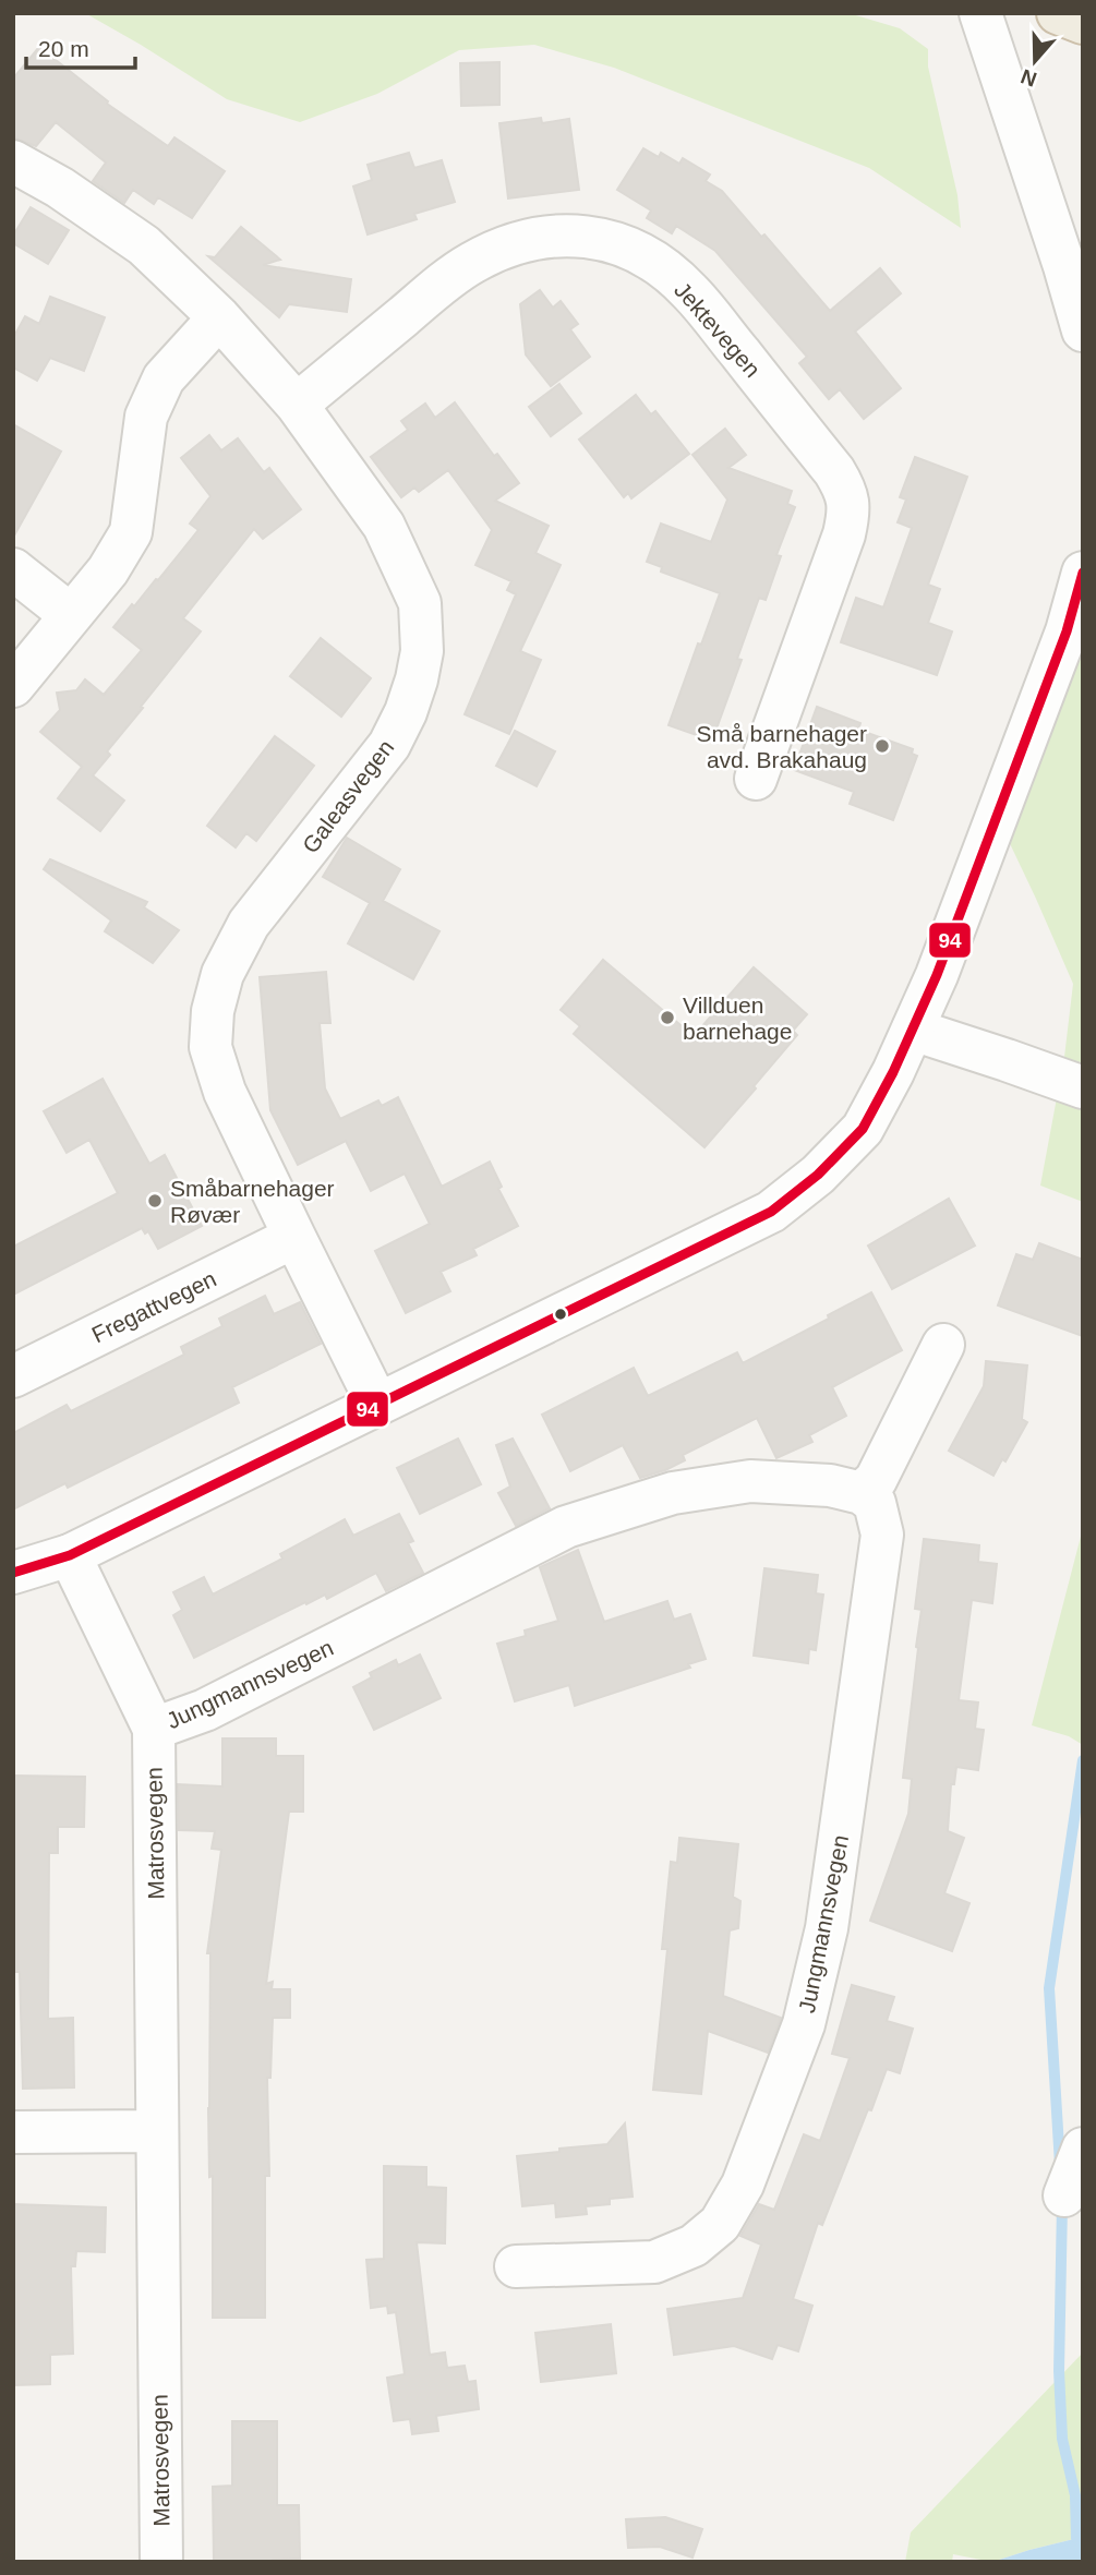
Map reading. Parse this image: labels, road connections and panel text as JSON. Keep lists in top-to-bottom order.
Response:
{
  "streets": {
    "street": [
      "Jektevegen",
      "Galeasvegen",
      "Fregattvegen",
      "Jungmannsvegen",
      "Matrosvegen"
    ]
  },
  "crossings": [
    ["Jektevegen", "Galeasvegen"],
    ["Galeasvegen", "Fregattvegen"],
    ["Jungmannsvegen", "Matrosvegen"]
  ],
  "places": ["Små barnehager avd. Brakahaug", "Villduen barnehage", "Småbarnehager Røvær"],
  "lines": ["transit line 94"],
  "scale_bar": "20 m",
  "north": "bottom"
}
